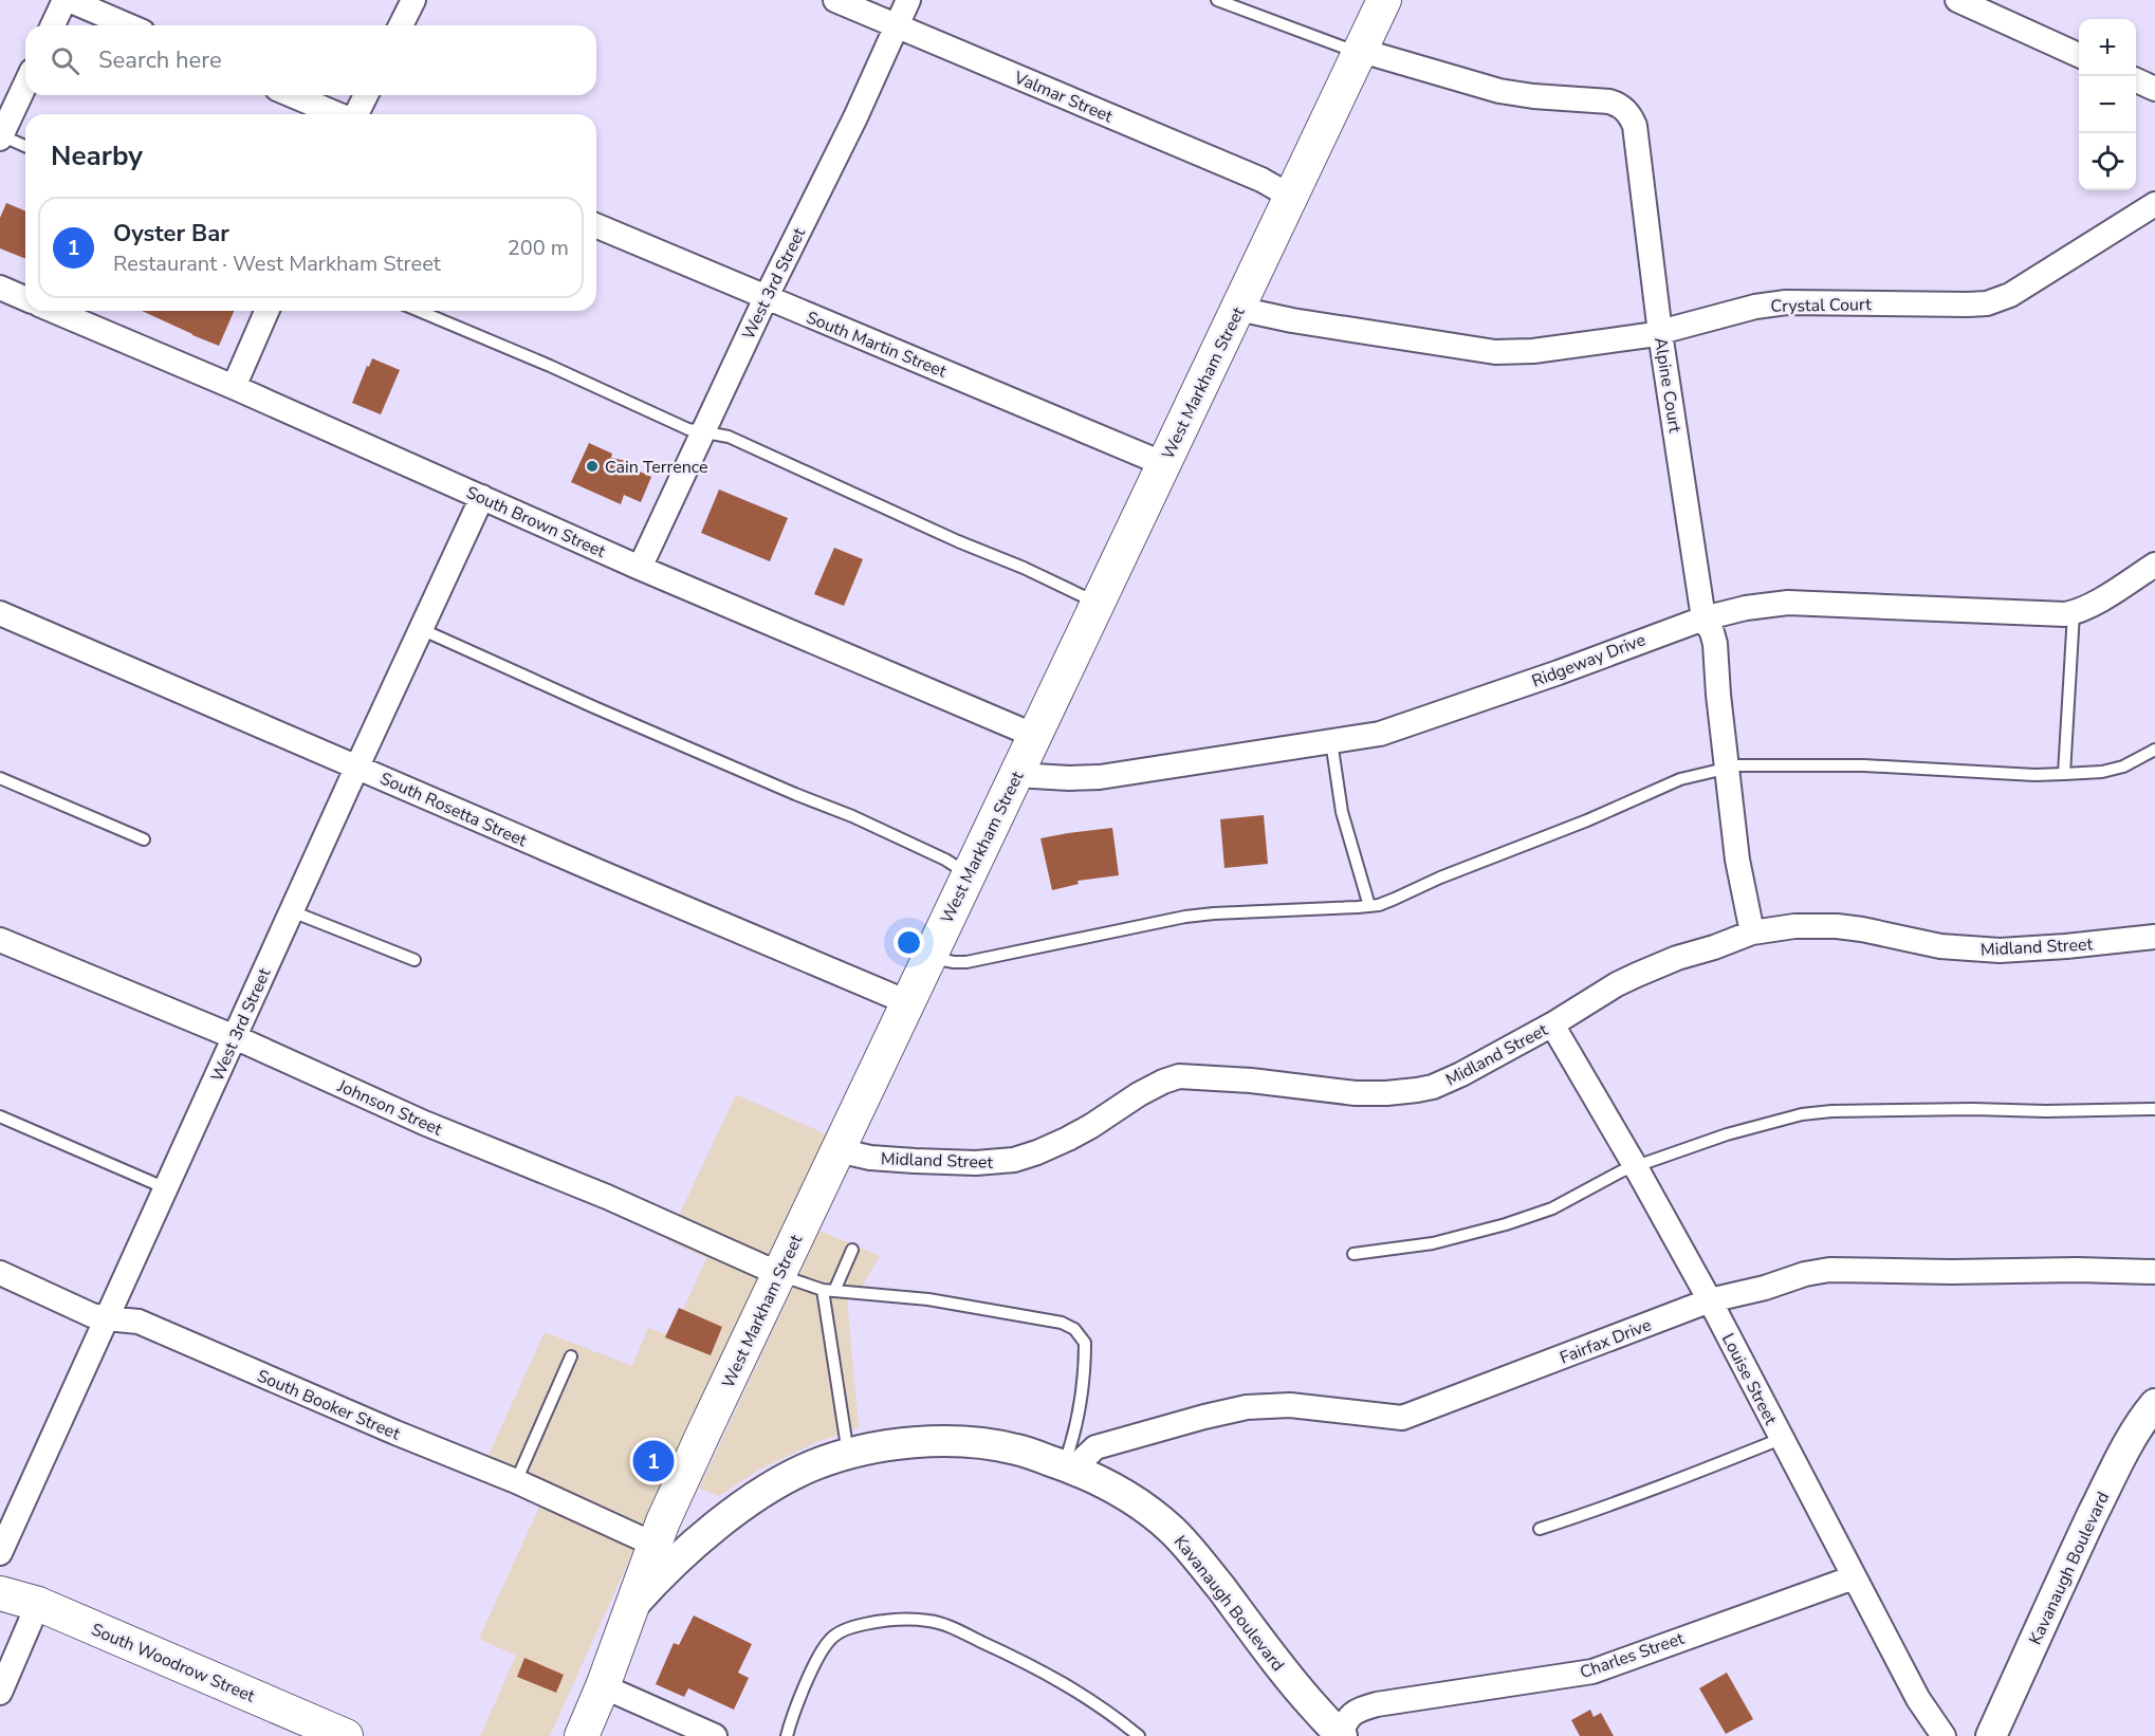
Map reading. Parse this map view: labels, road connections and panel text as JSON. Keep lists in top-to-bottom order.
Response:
{
  "streets": {
    "main road": ["West Markham Street", "South Woodrow Street"],
    "street": [
      "Valmar Street",
      "West 3rd Street",
      "Crystal Court",
      "South Martin Street",
      "Alpine Court",
      "South Brown Street",
      "Ridgeway Drive",
      "South Rosetta Street",
      "Midland Street",
      "Johnson Street",
      "Fairfax Drive",
      "Louise Street",
      "South Booker Street",
      "Kavanaugh Boulevard",
      "Charles Street"
    ]
  },
  "crossings": [
    ["Valmar Street", "West 3rd Street"],
    ["Valmar Street", "West Markham Street"],
    ["West 3rd Street", "South Martin Street"],
    ["West 3rd Street", "South Brown Street"],
    ["West 3rd Street", "South Rosetta Street"],
    ["West 3rd Street", "Johnson Street"],
    ["West 3rd Street", "South Booker Street"],
    ["Crystal Court", "West Markham Street"],
    ["Crystal Court", "Alpine Court"],
    ["South Martin Street", "West Markham Street"],
    ["West Markham Street", "Alpine Court"],
    ["West Markham Street", "South Brown Street"],
    ["West Markham Street", "Ridgeway Drive"],
    ["West Markham Street", "South Rosetta Street"],
    ["West Markham Street", "Midland Street"],
    ["West Markham Street", "Johnson Street"],
    ["West Markham Street", "South Booker Street"],
    ["West Markham Street", "Kavanaugh Boulevard"],
    ["Alpine Court", "Ridgeway Drive"],
    ["Alpine Court", "Midland Street"],
    ["Midland Street", "Louise Street"],
    ["Fairfax Drive", "Louise Street"],
    ["Fairfax Drive", "Kavanaugh Boulevard"],
    ["Louise Street", "Charles Street"],
    ["Kavanaugh Boulevard", "Charles Street"]
  ],
  "places": ["Cain Terrence"],
  "page": {
    "map_buttons": ["+", "−"],
    "search": "Search here",
    "heading": "Nearby",
    "list": [
      {
        "mark": "1",
        "name": "Oyster Bar",
        "note": "Restaurant · West Markham Street",
        "value": "200 m"
      }
    ],
    "pins": "1"
  }
}
